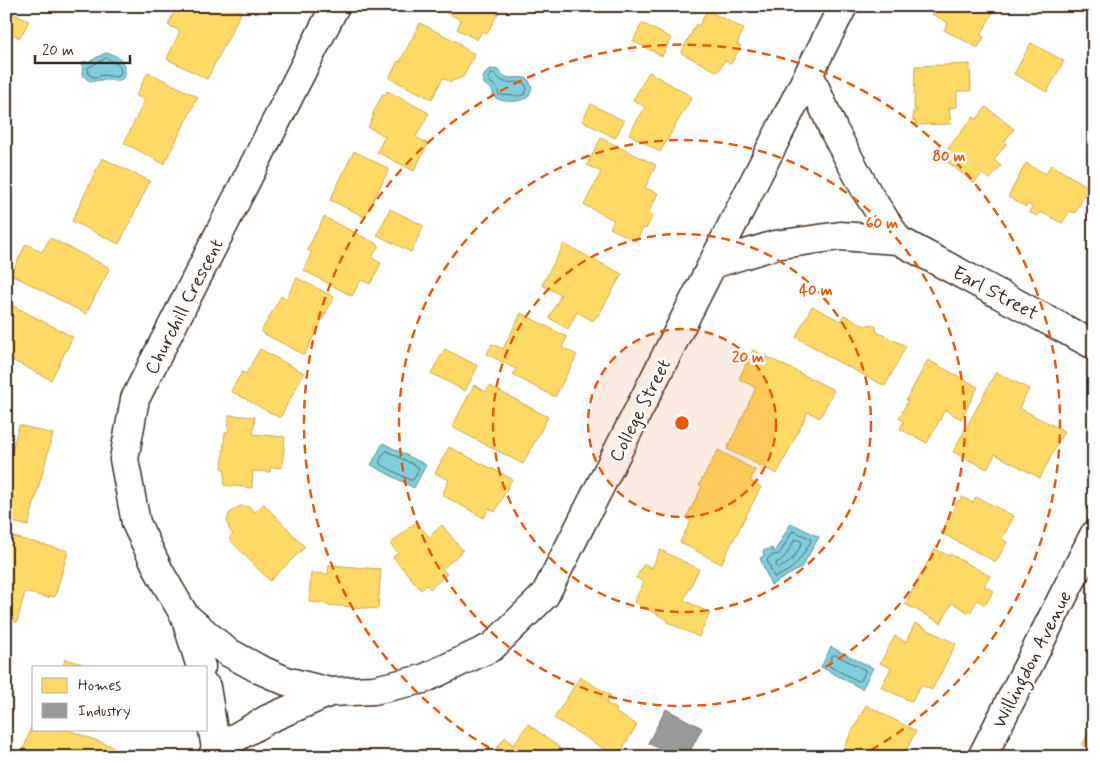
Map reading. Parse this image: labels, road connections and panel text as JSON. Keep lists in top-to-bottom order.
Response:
{
  "streets": {
    "street": [
      "Earl Street",
      "Churchill Crescent",
      "College Street",
      "Willingdon Avenue"
    ]
  },
  "crossings": [
    ["Earl Street", "College Street"],
    ["Churchill Crescent", "College Street"]
  ],
  "legend": ["Homes", "Industry"],
  "scale_bar": "20 m",
  "rings": [
    "80 m",
    "60 m",
    "40 m",
    "20 m"
  ]
}
